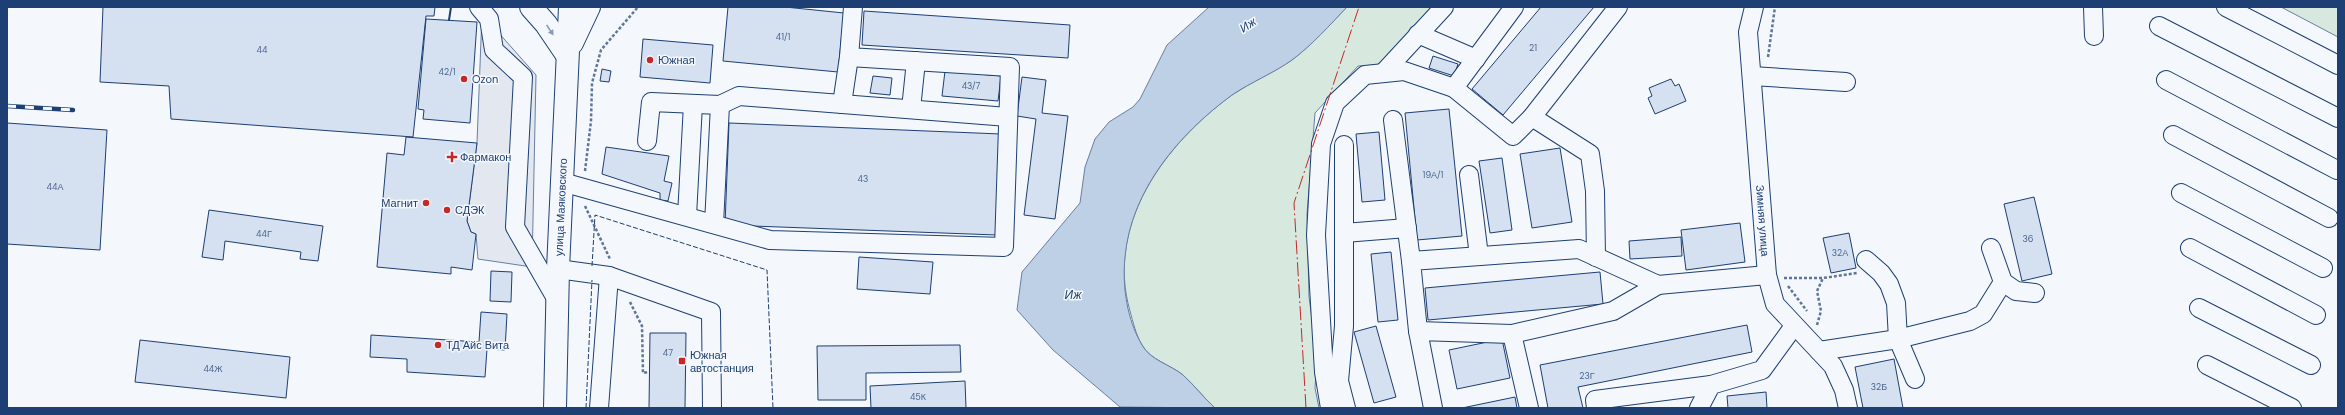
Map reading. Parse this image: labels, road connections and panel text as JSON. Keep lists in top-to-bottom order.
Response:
{
  "streets": {
    "main road": ["улица Маяковского"],
    "street": ["Зимняя улица"]
  },
  "water": ["Иж"],
  "places": {
    "other": [
      "Южная",
      "Ozon",
      "Магнит",
      "СДЭК",
      "ТД Айс Вита"
    ],
    "health": ["Фармакон"],
    "transit": ["Южная автостанция"]
  },
  "house_numbers": [
    "41/1",
    "21",
    "44",
    "42/1",
    "43/7",
    "19А/1",
    "43",
    "44А",
    "44Г",
    "36",
    "32А",
    "47",
    "44Ж",
    "23Г",
    "32Б",
    "45К"
  ]
}
